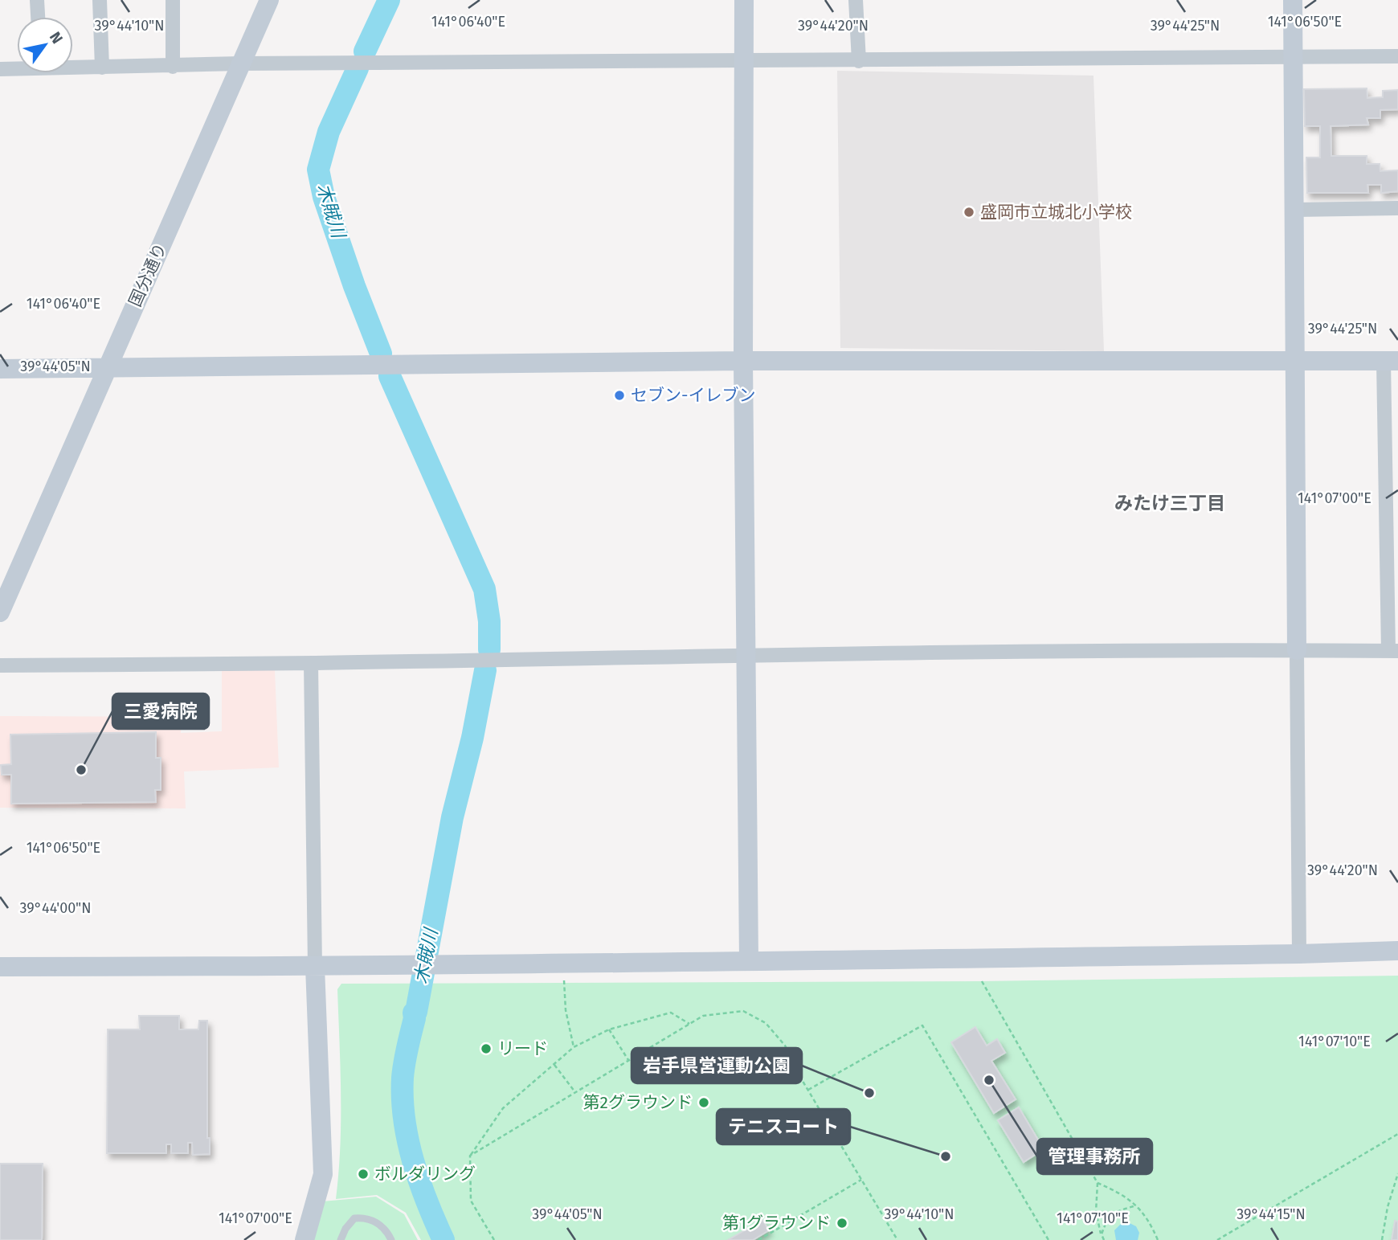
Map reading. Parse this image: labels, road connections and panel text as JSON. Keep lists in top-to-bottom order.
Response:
{
  "streets": {
    "street": ["国分通り"]
  },
  "districts": ["みたけ三丁目"],
  "water": ["木賊川"],
  "places": [
    "盛岡市立城北小学校",
    "セブン-イレブン",
    "三愛病院",
    "リード",
    "管理事務所",
    "岩手県営運動公園",
    "第2グラウンド",
    "テニスコート",
    "ボルダリング",
    "第1グラウンド"
  ],
  "north": "top right",
  "coordinates": [
    "141°06'40\"E",
    "141°06'50\"E",
    "39°44'20\"N",
    "39°44'10\"N",
    "39°44'25\"N",
    "39°44'05\"N",
    "141°07'00\"E",
    "39°44'00\"N",
    "141°07'10\"E",
    "39°44'15\"N"
  ]
}
